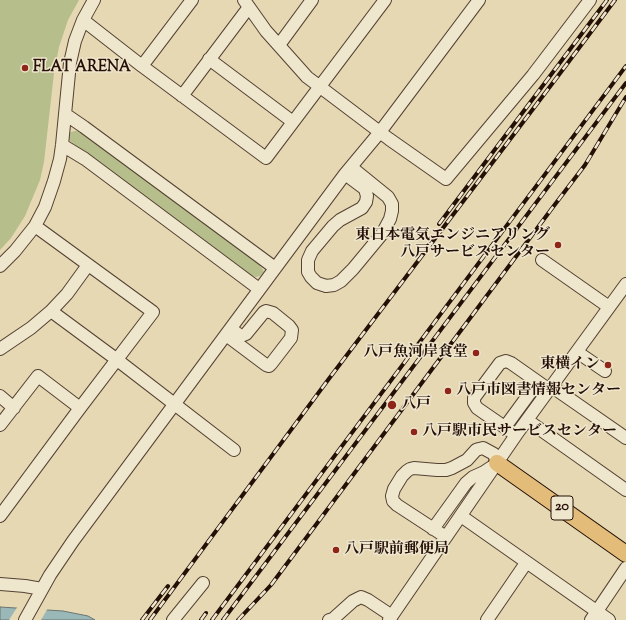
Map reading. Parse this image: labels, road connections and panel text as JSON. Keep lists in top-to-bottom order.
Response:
{
  "streets": {
    "main road": ["20"]
  },
  "places": [
    "FLAT ARENA",
    "東日本電気エンジニアリング 八戸サービスセンター",
    "八戸魚河岸食堂",
    "東横イン",
    "八戸市図書情報センター",
    "八戸",
    "八戸駅市民サービスセンター",
    "八戸駅前郵便局"
  ]
}
